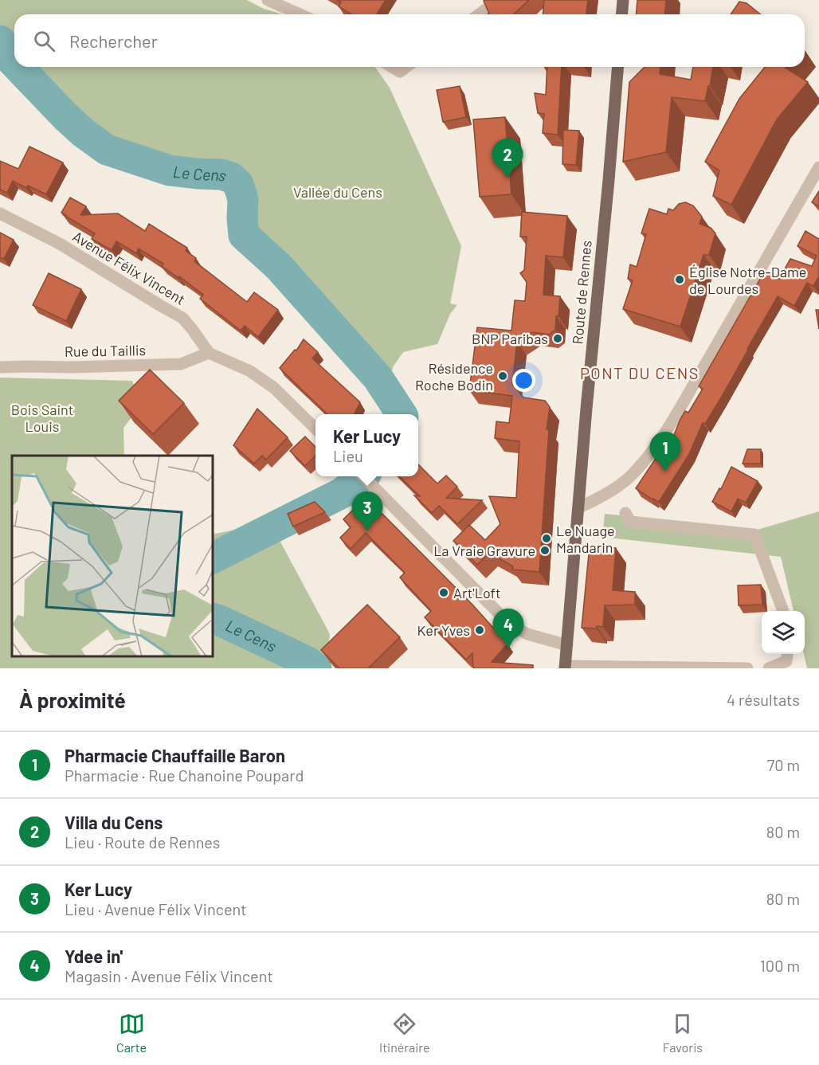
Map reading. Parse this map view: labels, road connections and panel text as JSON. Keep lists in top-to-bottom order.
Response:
{
  "streets": {
    "main road": ["Route de Rennes"],
    "street": ["Avenue Félix Vincent", "Rue du Taillis"]
  },
  "crossings": [
    ["Avenue Félix Vincent", "Rue du Taillis"]
  ],
  "districts": ["PONT DU CENS"],
  "water": ["Le Cens"],
  "parks": ["Vallée du Cens", "Bois Saint Louis"],
  "places": [
    "Église Notre-Dame de Lourdes",
    "BNP Paribas",
    "Résidence Roche Bodin",
    "Le Nuage Mandarin",
    "La Vraie Gravure",
    "Art'Loft",
    "Ker Yves"
  ],
  "page": {
    "search": "Rechercher",
    "pins": [
      "2",
      "1",
      "3",
      "4"
    ],
    "popup": ["Ker Lucy", "Lieu"],
    "heading": ["À proximité", "4 résultats"],
    "list": [
      {
        "mark": "1",
        "name": "Pharmacie Chauffaille Baron",
        "note": "Pharmacie · Rue Chanoine Poupard",
        "value": "70 m"
      },
      {
        "mark": "2",
        "name": "Villa du Cens",
        "note": "Lieu · Route de Rennes",
        "value": "80 m"
      },
      {
        "mark": "3",
        "name": "Ker Lucy",
        "note": "Lieu · Avenue Félix Vincent",
        "value": "80 m"
      },
      {
        "mark": "4",
        "name": "Ydee in'",
        "note": "Magasin · Avenue Félix Vincent",
        "value": "100 m"
      }
    ],
    "nav": ["Carte", "Itinéraire", "Favoris"]
  }
}
